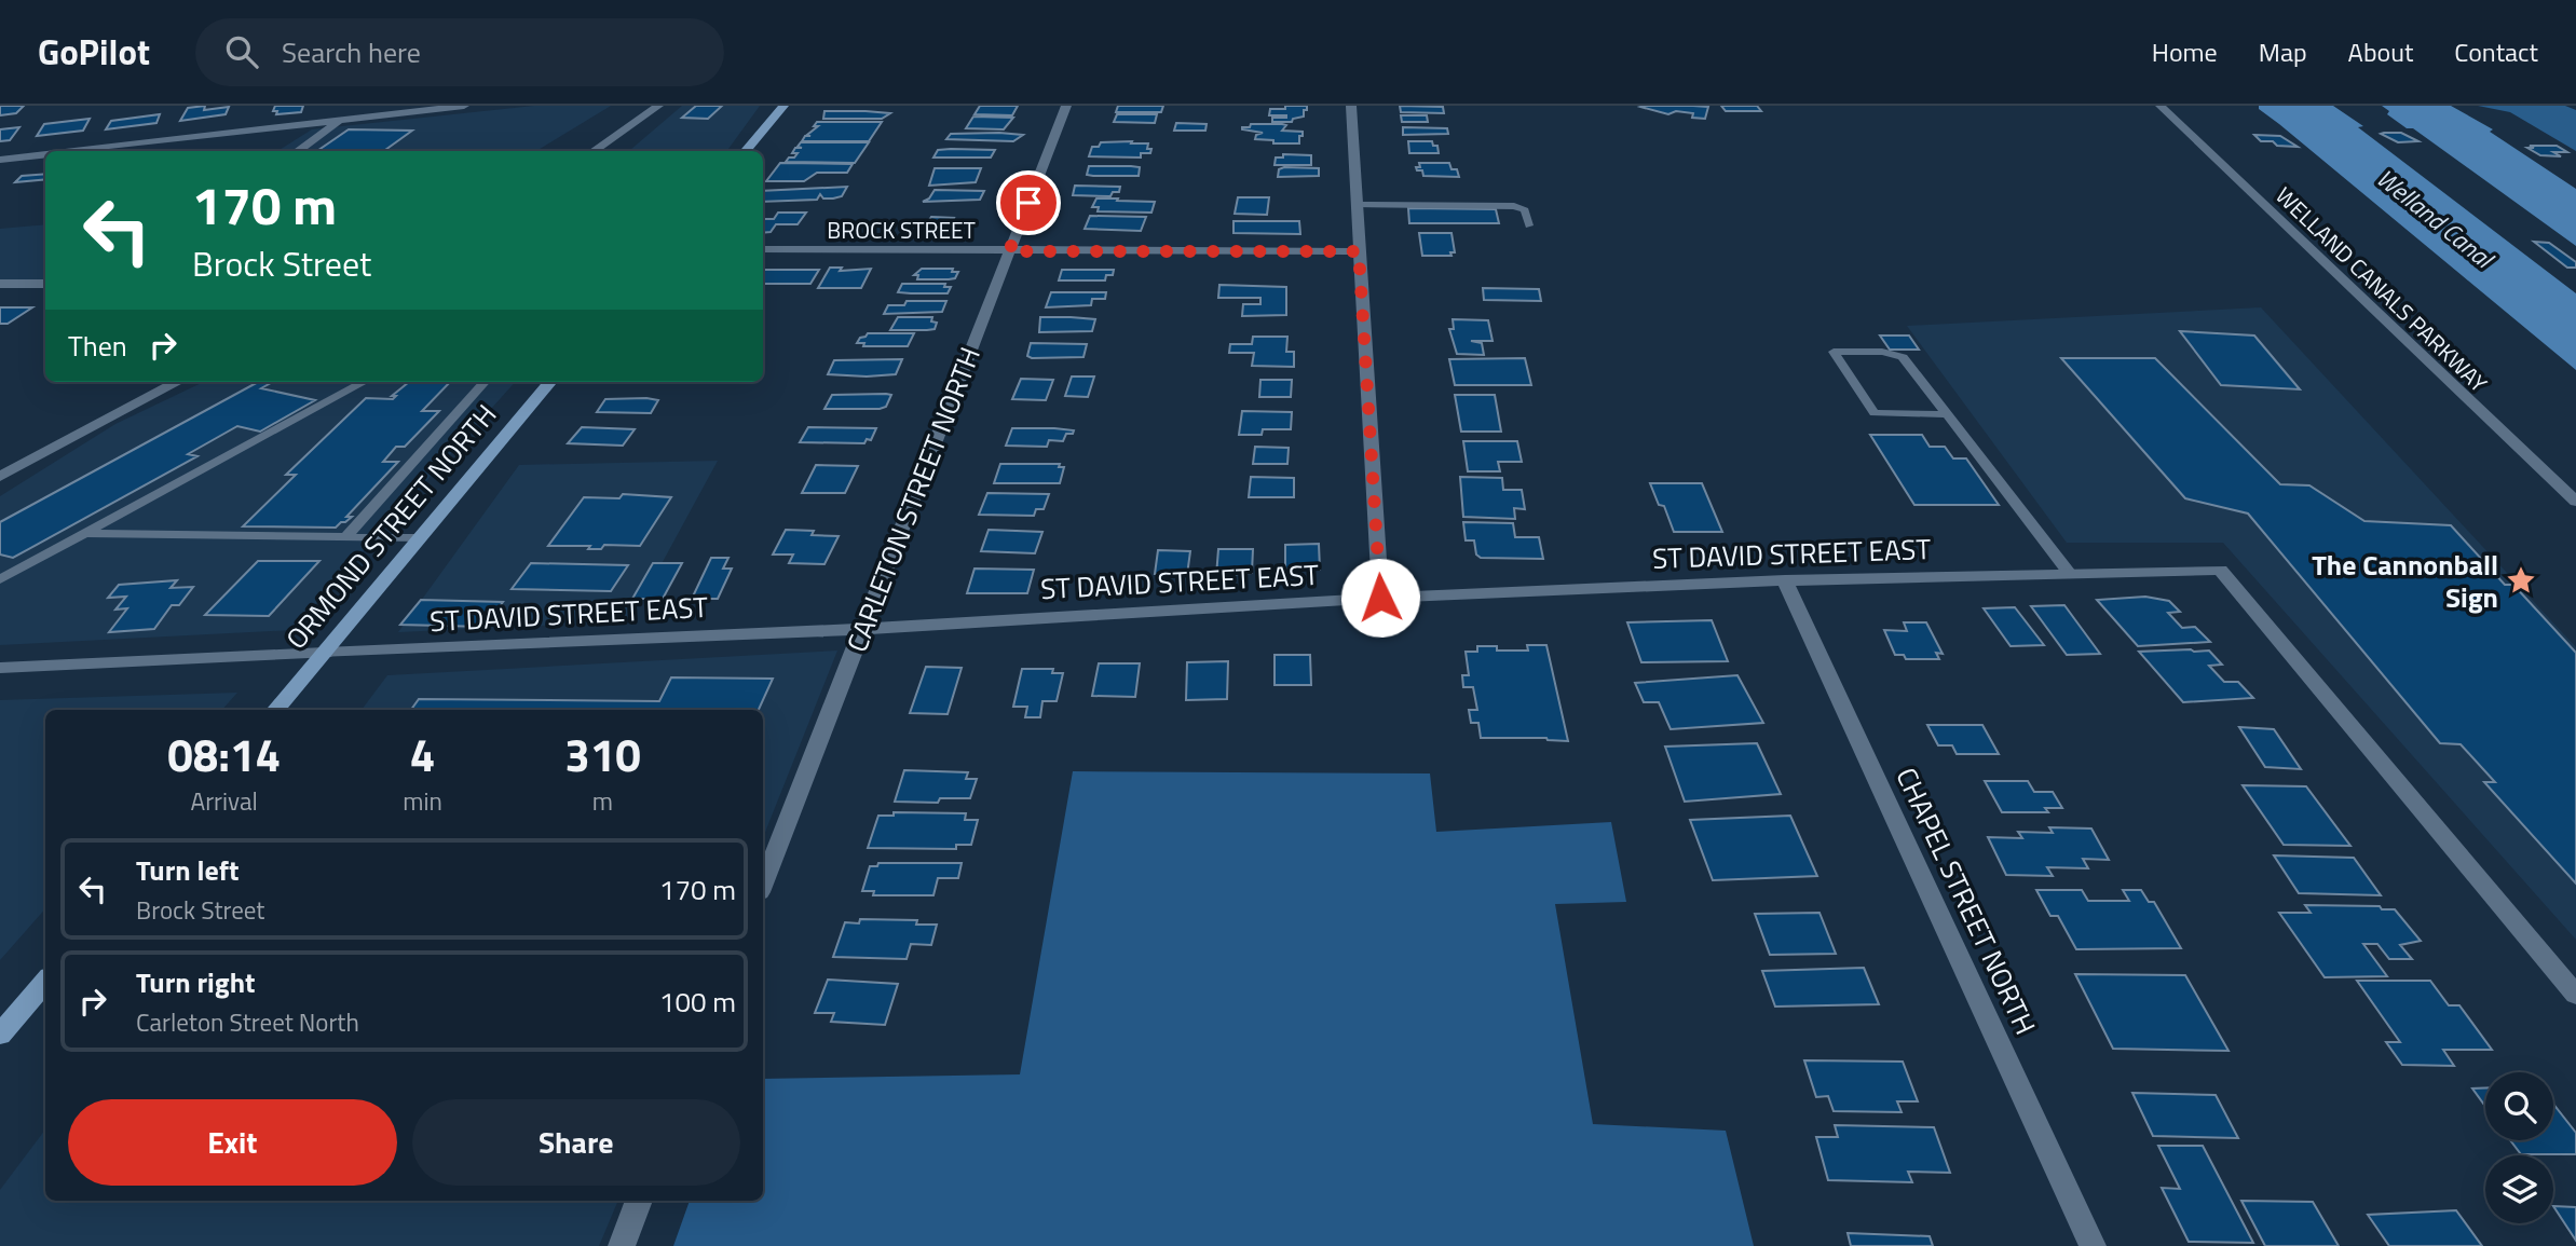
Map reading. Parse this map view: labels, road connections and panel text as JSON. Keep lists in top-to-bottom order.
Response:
{
  "streets": {
    "main road": ["ORMOND STREET NORTH"],
    "street": [
      "BROCK STREET",
      "WELLAND CANALS PARKWAY",
      "CARLETON STREET NORTH",
      "ST DAVID STREET EAST",
      "CHAPEL STREET NORTH"
    ]
  },
  "crossings": [
    ["BROCK STREET", "CARLETON STREET NORTH"],
    ["CARLETON STREET NORTH", "ST DAVID STREET EAST"],
    ["ORMOND STREET NORTH", "ST DAVID STREET EAST"],
    ["ST DAVID STREET EAST", "CHAPEL STREET NORTH"]
  ],
  "water": ["Welland Canal"],
  "places": {
    "place": ["The Cannonball Sign"]
  },
  "page": {
    "header": "GoPilot",
    "search": "Search here",
    "nav": [
      "Home",
      "Map",
      "About",
      "Contact"
    ],
    "turn": ["170 m", "Brock Street"],
    "then": "Then",
    "eta": [
      "08:14",
      "Arrival",
      "4",
      "min",
      "310",
      "m"
    ],
    "list": [
      {
        "name": "Turn left",
        "note": "Brock Street",
        "value": "170 m"
      },
      {
        "name": "Turn right",
        "note": "Carleton Street North",
        "value": "100 m"
      }
    ],
    "buttons": ["Exit", "Share"]
  }
}
